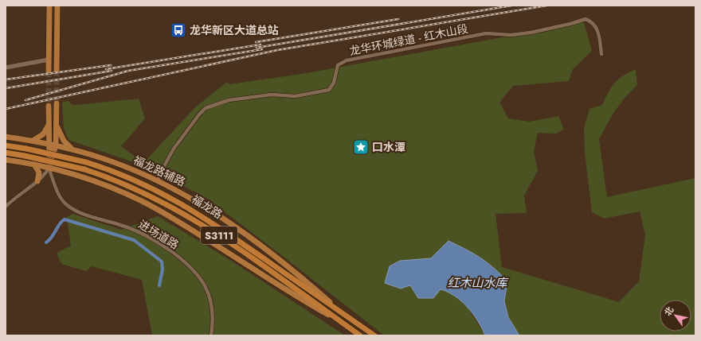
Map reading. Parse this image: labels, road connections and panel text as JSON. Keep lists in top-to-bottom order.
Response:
{
  "streets": {
    "highway": ["福龙路", "S3111"],
    "main road": ["福龙路辅路"],
    "street": ["龙华环城绿道 - 红木山段", "进场道路"]
  },
  "crossings": [
    ["龙华环城绿道 - 红木山段", "福龙路辅路"],
    ["福龙路辅路", "福龙路"]
  ],
  "water": ["红木山水库"],
  "places": {
    "bus stop": ["龙华新区大道总站"],
    "place": ["口水潭"]
  },
  "north": "top left"
}
